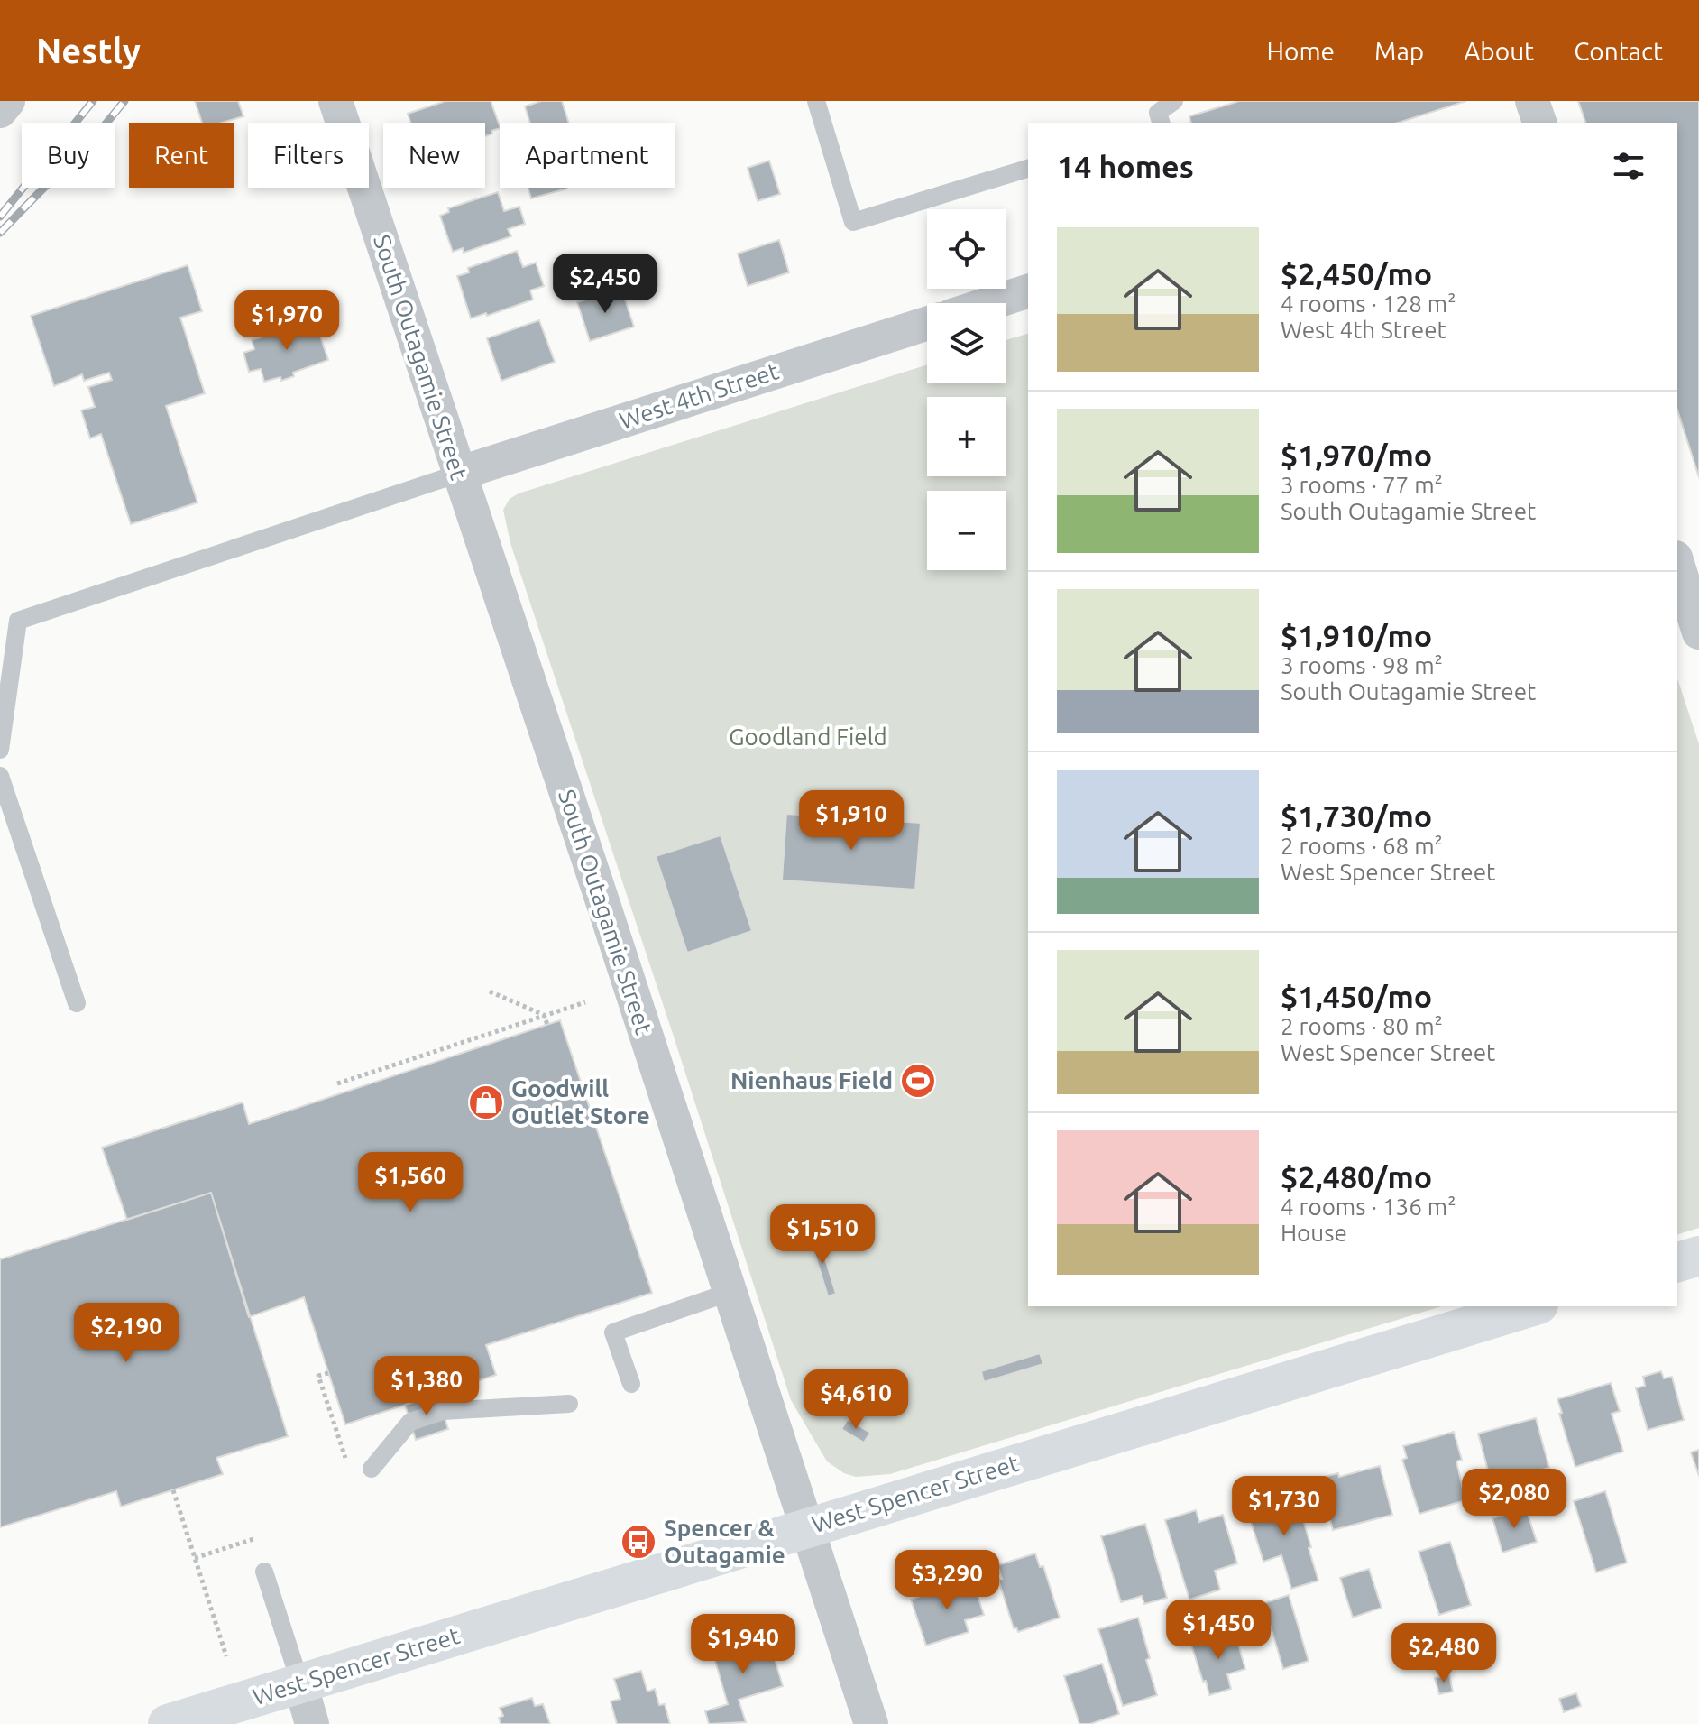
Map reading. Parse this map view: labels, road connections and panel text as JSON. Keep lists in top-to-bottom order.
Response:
{
  "streets": {
    "street": ["South Outagamie Street", "West 4th Street", "West Spencer Street"]
  },
  "crossings": [
    ["South Outagamie Street", "West 4th Street"],
    ["South Outagamie Street", "West Spencer Street"]
  ],
  "parks": ["Goodland Field"],
  "places": {
    "sports": ["Nienhaus Field"],
    "shop": ["Goodwill Outlet Store"],
    "bus stop": ["Spencer & Outagamie"]
  },
  "page": {
    "header": "Nestly",
    "nav": [
      "Home",
      "Map",
      "About",
      "Contact"
    ],
    "chip": [
      "Buy",
      "Rent",
      "Filters",
      "New",
      "Apartment"
    ],
    "heading": "14 homes",
    "map_buttons": ["+", "−"],
    "list": [
      {
        "name": "$2,450/mo",
        "note": "4 rooms · 128 m² · West 4th Street"
      },
      {
        "name": "$1,970/mo",
        "note": "3 rooms · 77 m² · South Outagamie Street"
      },
      {
        "name": "$1,910/mo",
        "note": "3 rooms · 98 m² · South Outagamie Street"
      },
      {
        "name": "$1,730/mo",
        "note": "2 rooms · 68 m² · West Spencer Street"
      },
      {
        "name": "$1,450/mo",
        "note": "2 rooms · 80 m² · West Spencer Street"
      },
      {
        "name": "$2,480/mo",
        "note": "4 rooms · 136 m² · House"
      }
    ],
    "price": [
      "$2,450",
      "$1,970",
      "$1,910",
      "$1,560",
      "$1,510",
      "$2,190",
      "$1,380",
      "$4,610",
      "$2,080",
      "$1,730",
      "$3,290",
      "$1,450",
      "$1,940",
      "$2,480"
    ]
  }
}
